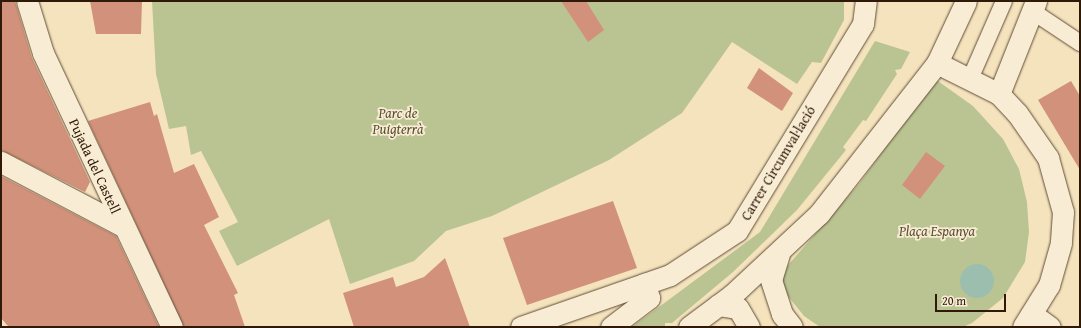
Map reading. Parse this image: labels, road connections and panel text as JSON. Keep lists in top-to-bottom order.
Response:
{
  "streets": {
    "street": ["Carrer Circumval·lació", "Pujada del Castell"]
  },
  "parks": ["Parc de Puigterrà", "Plaça Espanya"],
  "scale_bar": "20 m"
}
